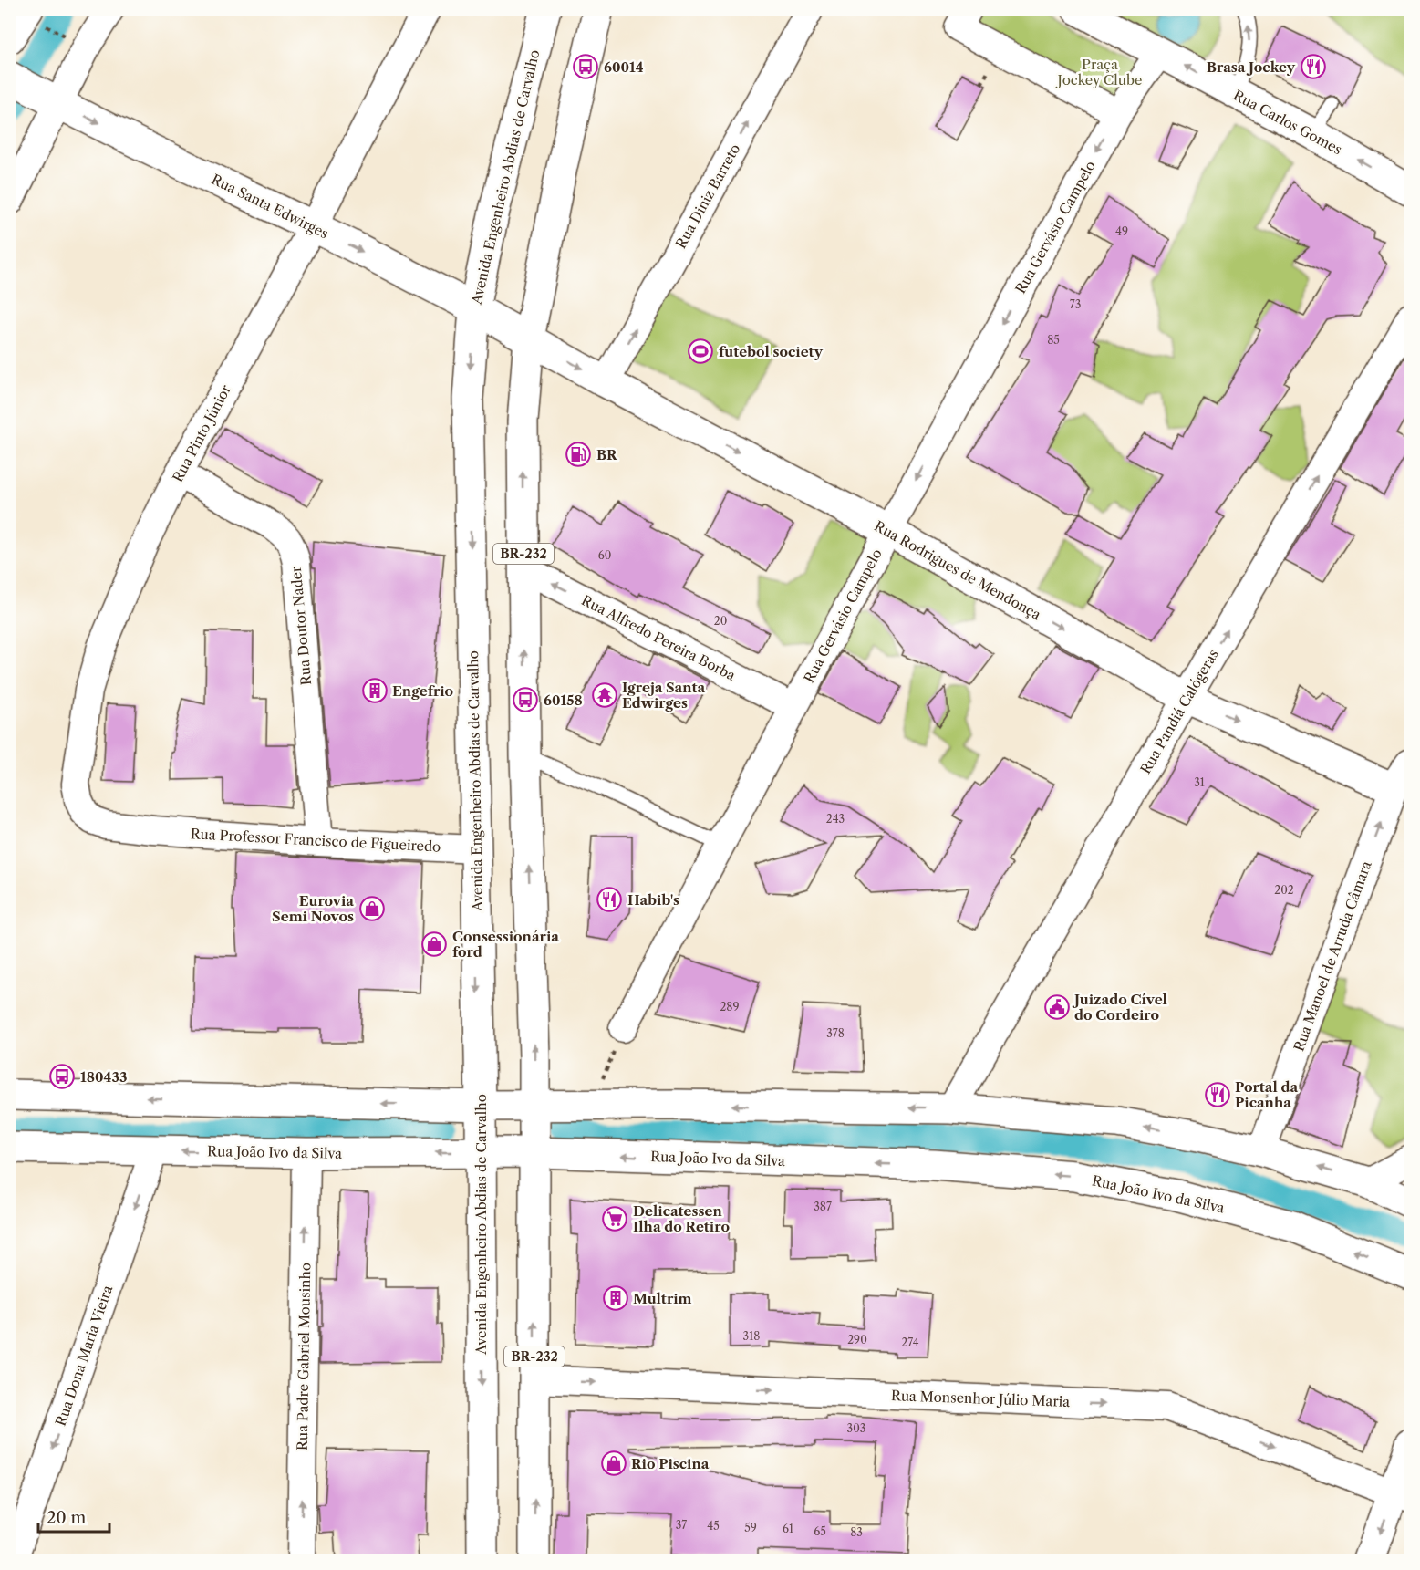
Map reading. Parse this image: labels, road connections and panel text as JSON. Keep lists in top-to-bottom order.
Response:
{
  "streets": {
    "main road": [
      "Rua Carlos Gomes",
      "Avenida Engenheiro Abdias de Carvalho",
      "Rua Santa Edwirges",
      "BR-232",
      "Rua Rodrigues de Mendonça",
      "Rua Manoel de Arruda Câmara",
      "Rua João Ivo da Silva"
    ],
    "street": [
      "Rua Diniz Barreto",
      "Rua Gervásio Campelo",
      "Rua Pinto Júnior",
      "Rua Doutor Nader",
      "Rua Alfredo Pereira Borba",
      "Rua Pandiá Calógeras",
      "Rua Professor Francisco de Figueiredo",
      "Rua Dona Maria Vieira",
      "Rua Padre Gabriel Mousinho",
      "Rua Monsenhor Júlio Maria"
    ]
  },
  "crossings": [
    ["Rua Carlos Gomes", "Rua Gervásio Campelo"],
    ["Avenida Engenheiro Abdias de Carvalho", "Rua Santa Edwirges"],
    ["Avenida Engenheiro Abdias de Carvalho", "Rua Professor Francisco de Figueiredo"],
    ["Avenida Engenheiro Abdias de Carvalho", "Rua João Ivo da Silva"],
    ["Rua Diniz Barreto", "Rua Rodrigues de Mendonça"],
    ["Rua Santa Edwirges", "Rua Pinto Júnior"],
    ["Rua Santa Edwirges", "BR-232"],
    ["Rua Santa Edwirges", "Rua Rodrigues de Mendonça"],
    ["Rua Gervásio Campelo", "Rua Rodrigues de Mendonça"],
    ["Rua Gervásio Campelo", "Rua Alfredo Pereira Borba"],
    ["Rua Pinto Júnior", "Rua Doutor Nader"],
    ["Rua Pinto Júnior", "Rua Professor Francisco de Figueiredo"],
    ["BR-232", "Rua Rodrigues de Mendonça"],
    ["BR-232", "Rua Alfredo Pereira Borba"],
    ["BR-232", "Rua João Ivo da Silva"],
    ["BR-232", "Rua Monsenhor Júlio Maria"],
    ["Rua Rodrigues de Mendonça", "Rua Pandiá Calógeras"],
    ["Rua Rodrigues de Mendonça", "Rua Manoel de Arruda Câmara"],
    ["Rua Doutor Nader", "Rua Professor Francisco de Figueiredo"],
    ["Rua João Ivo da Silva", "Rua Dona Maria Vieira"],
    ["Rua João Ivo da Silva", "Rua Padre Gabriel Mousinho"]
  ],
  "one_way": [
    "Rua Carlos Gomes",
    "Rua Diniz Barreto",
    "Rua Santa Edwirges",
    "Rua Gervásio Campelo",
    "Rua Rodrigues de Mendonça",
    "Rua Alfredo Pereira Borba",
    "Rua Pandiá Calógeras",
    "Rua Manoel de Arruda Câmara",
    "Rua Dona Maria Vieira",
    "Rua Padre Gabriel Mousinho",
    "Rua Monsenhor Júlio Maria"
  ],
  "parks": ["Praça Jockey Clube"],
  "places": {
    "bus stop": ["60014", "60158", "180433"],
    "restaurant": ["Brasa Jockey", "Habib's", "Portal da Picanha"],
    "sports": ["futebol society"],
    "fuel station": ["BR"],
    "building": ["Engefrio", "Multrim"],
    "temple": ["Igreja Santa Edwirges"],
    "shop": ["Eurovia Semi Novos", "Consessionária ford", "Rio Piscina"],
    "public building": ["Juizado Cível do Cordeiro"],
    "supermarket": ["Delicatessen Ilha do Retiro"]
  },
  "house_numbers": [
    "49",
    "73",
    "85",
    "60",
    "20",
    "31",
    "243",
    "202",
    "289",
    "378",
    "387",
    "318",
    "290",
    "274",
    "303",
    "37",
    "45",
    "59",
    "61",
    "65",
    "83"
  ],
  "scale_bar": "20 m"
}
